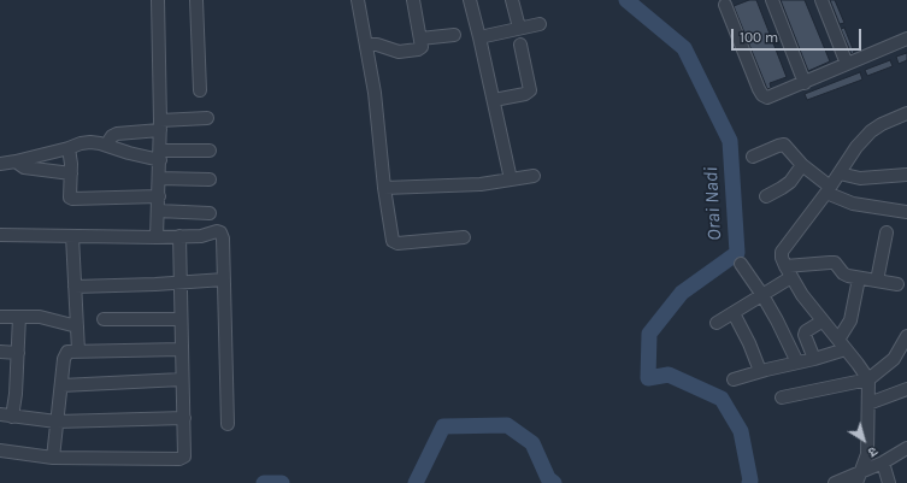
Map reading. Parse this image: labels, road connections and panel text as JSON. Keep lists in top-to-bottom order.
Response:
{
  "water": ["Orai Nadi"],
  "scale_bar": "100 m",
  "north": "bottom right"
}
